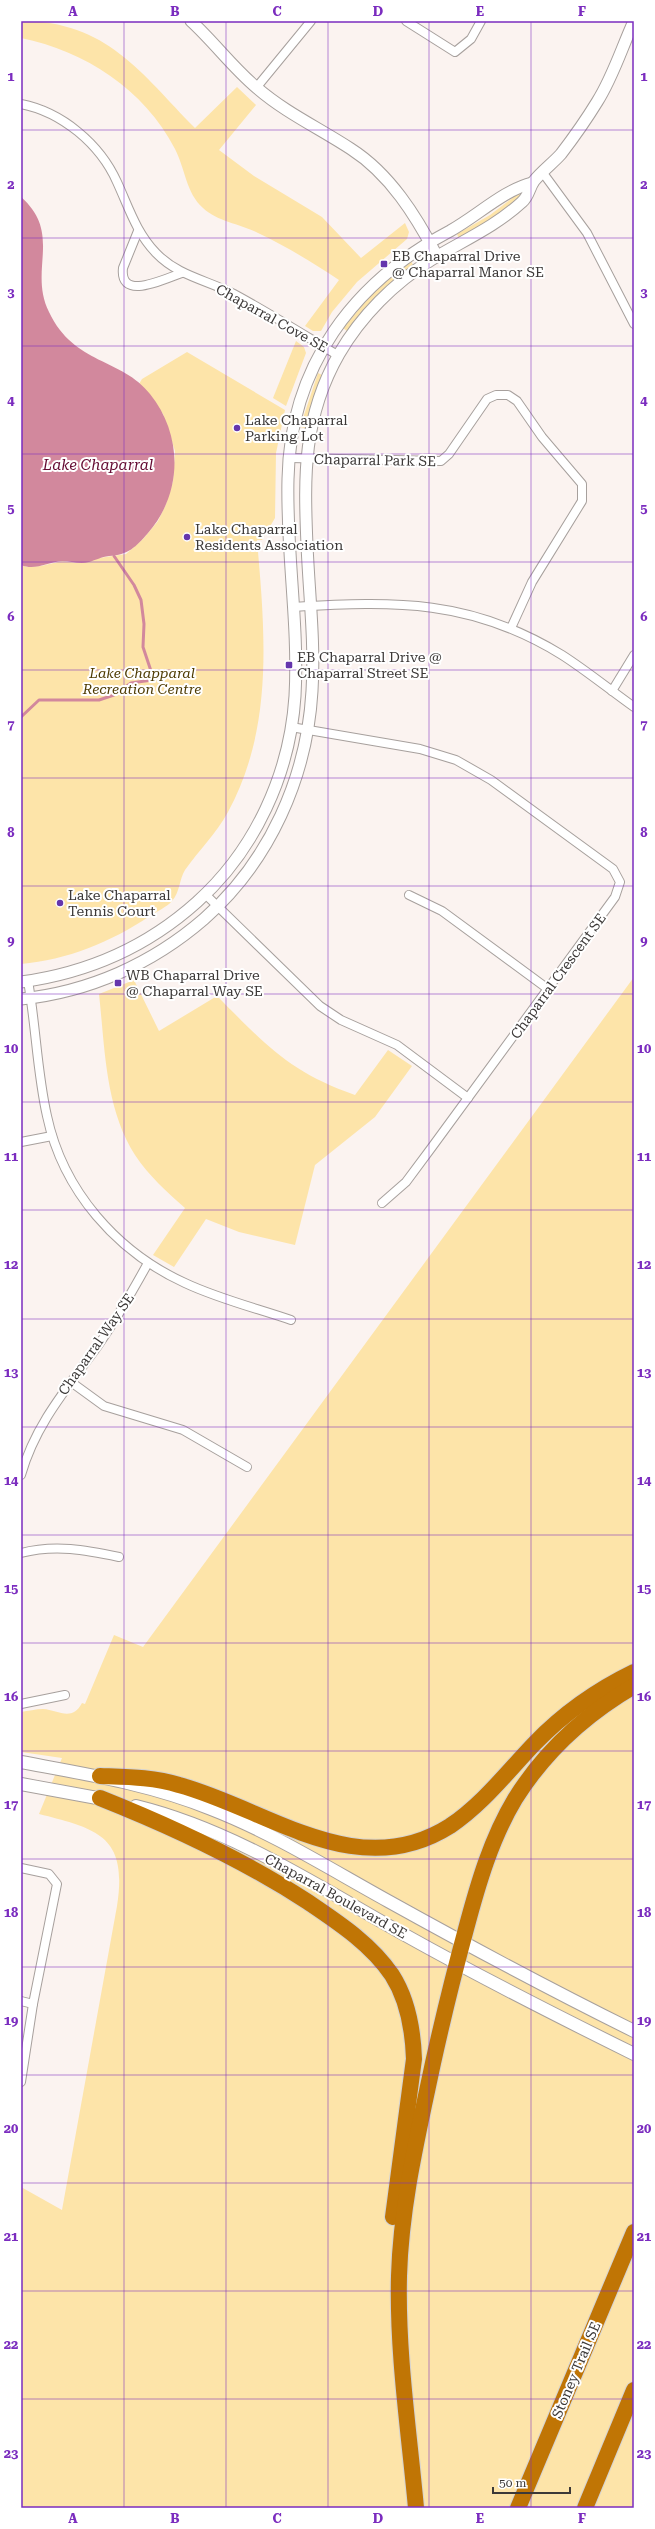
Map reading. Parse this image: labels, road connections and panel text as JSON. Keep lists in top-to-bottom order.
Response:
{
  "streets": {
    "highway": ["Stoney Trail SE"],
    "main road": ["Chaparral Boulevard SE"],
    "street": [
      "Chaparral Cove SE",
      "Chaparral Park SE",
      "Chaparral Crescent SE",
      "Chaparral Way SE"
    ]
  },
  "water": ["Lake Chaparral"],
  "parks": ["Lake Chapparal Recreation Centre"],
  "places": {
    "transit": ["EB Chaparral Drive @ Chaparral Manor SE", "EB Chaparral Drive @ Chaparral Street SE", "WB Chaparral Drive @ Chaparral Way SE"],
    "other": ["Lake Chaparral Parking Lot", "Lake Chaparral Residents Association", "Lake Chaparral Tennis Court"]
  },
  "scale_bar": "50 m",
  "grid": {
    "columns": [
      "A",
      "B",
      "C",
      "D",
      "E",
      "F"
    ],
    "rows": [
      "1",
      "2",
      "3",
      "4",
      "5",
      "6",
      "7",
      "8",
      "9",
      "10",
      "11",
      "12",
      "13",
      "14",
      "15",
      "16",
      "17",
      "18",
      "19",
      "20",
      "21",
      "22",
      "23"
    ]
  }
}
